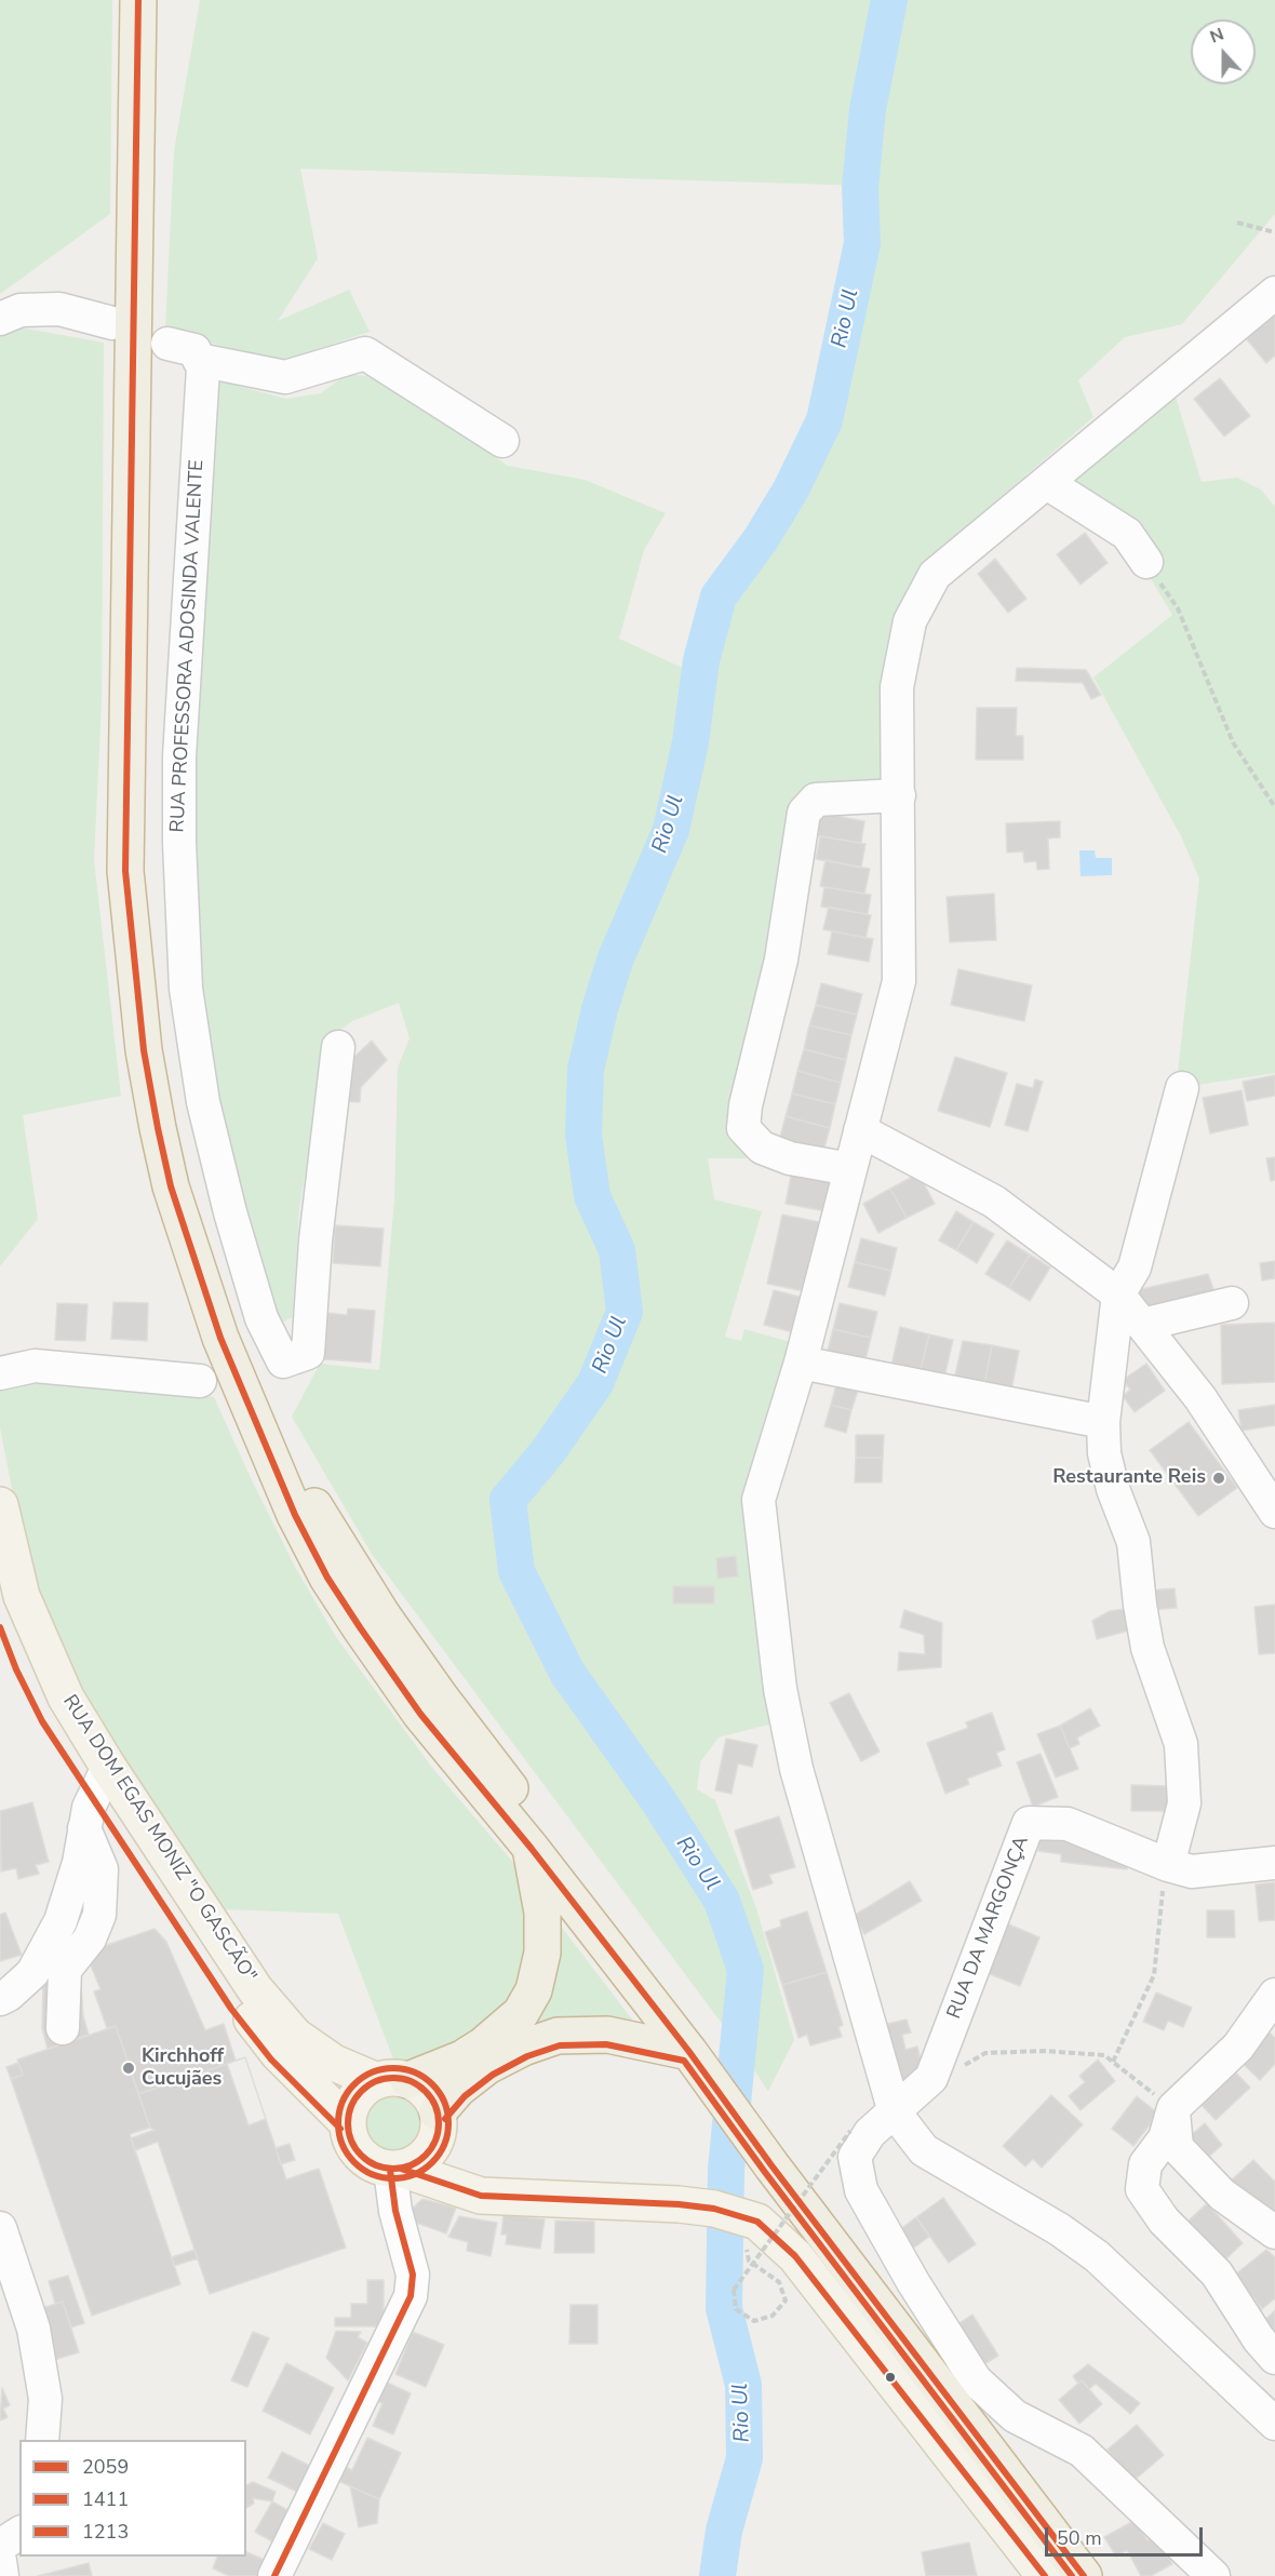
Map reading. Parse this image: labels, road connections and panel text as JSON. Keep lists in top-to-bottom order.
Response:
{
  "streets": {
    "main road": ["RUA DOM EGAS MONIZ \"O GASCÃO\""],
    "street": ["RUA PROFESSORA ADOSINDA VALENTE", "RUA DA MARGONÇA"]
  },
  "water": ["Rio Ul"],
  "places": ["Restaurante Reis", "Kirchhoff Cucujães"],
  "lines": ["transit line 2059", "transit line 1411", "transit line 1213"],
  "legend": ["2059", "1411", "1213"],
  "scale_bar": "50 m",
  "north": "top"
}
